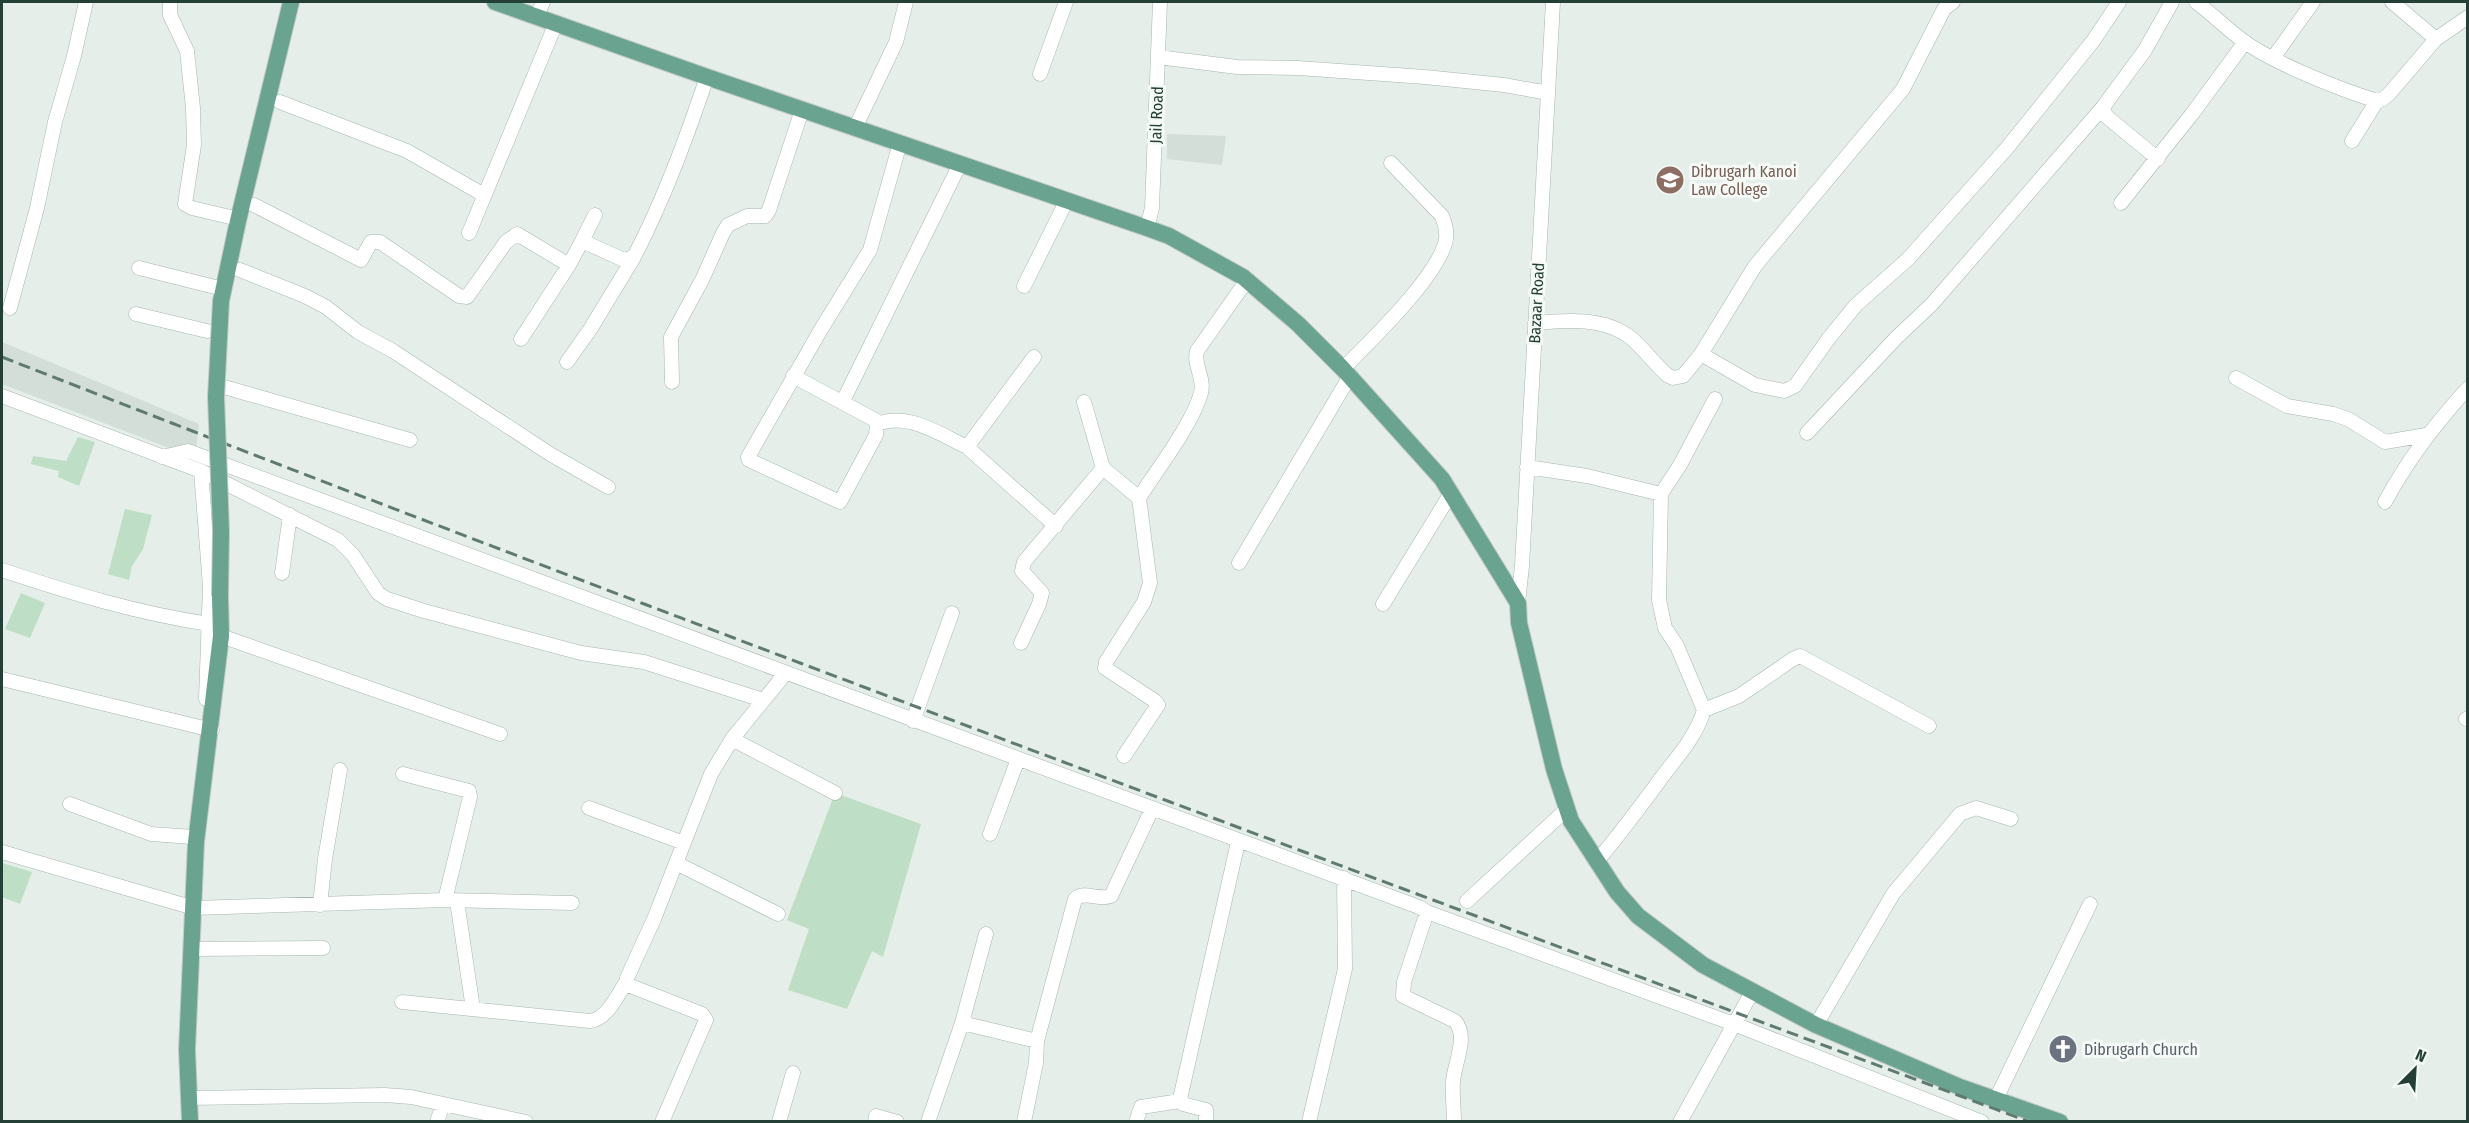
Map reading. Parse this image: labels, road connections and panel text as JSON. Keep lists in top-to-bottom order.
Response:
{
  "streets": {
    "street": ["Jail Road", "Bazaar Road"]
  },
  "places": {
    "school or university": ["Dibrugarh Kanoi Law College"],
    "church": ["Dibrugarh Church"]
  },
  "north": "top right"
}
